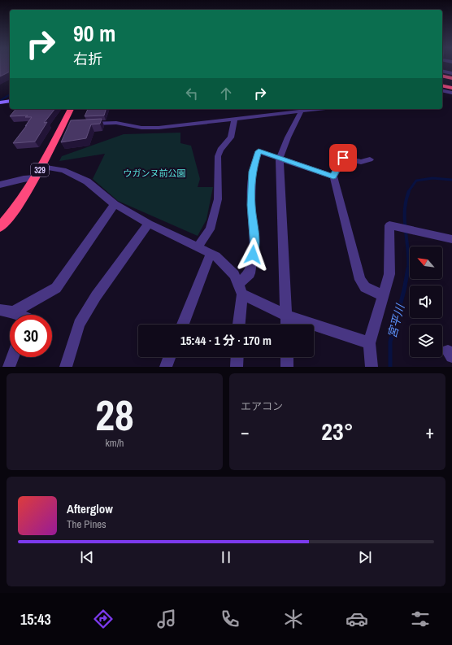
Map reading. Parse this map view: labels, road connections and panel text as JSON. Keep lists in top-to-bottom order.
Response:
{
  "streets": {
    "highway": ["329"]
  },
  "water": ["宮平川"],
  "parks": ["ウガンヌ前公園"],
  "north": "top left",
  "page": {
    "turn": ["90 m", "右折"],
    "limit": "30",
    "trip": "15:44 · 1 分 · 170 m",
    "tile": [
      ["28", "km/h"],
      "エアコン"
    ],
    "heat": ["−", "23°", "+"],
    "song": ["Afterglow", "The Pines"],
    "tabs": "15:43"
  }
}
